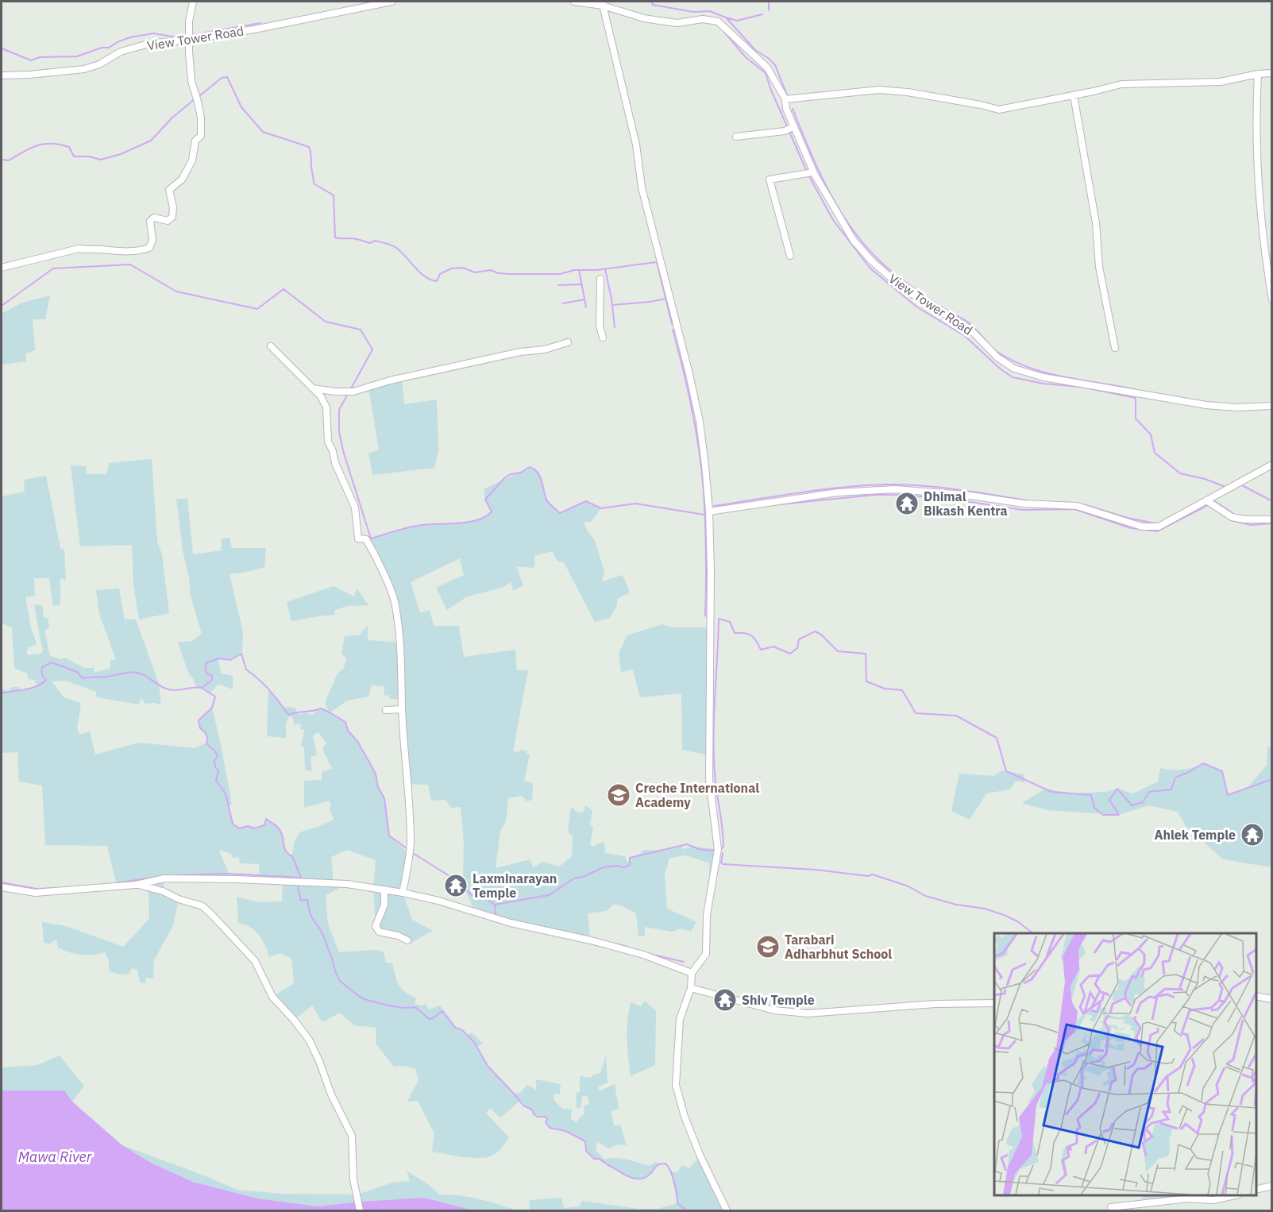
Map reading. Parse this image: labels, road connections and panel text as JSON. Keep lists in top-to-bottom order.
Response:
{
  "streets": {
    "street": ["View Tower Road"]
  },
  "water": ["Mawa River"],
  "places": {
    "temple": [
      "Dhimal Bikash Kentra",
      "Ahlek Temple",
      "Laxminarayan Temple",
      "Shiv Temple"
    ],
    "school or university": ["Creche International Academy", "Tarabari Adharbhut School"]
  }
}
